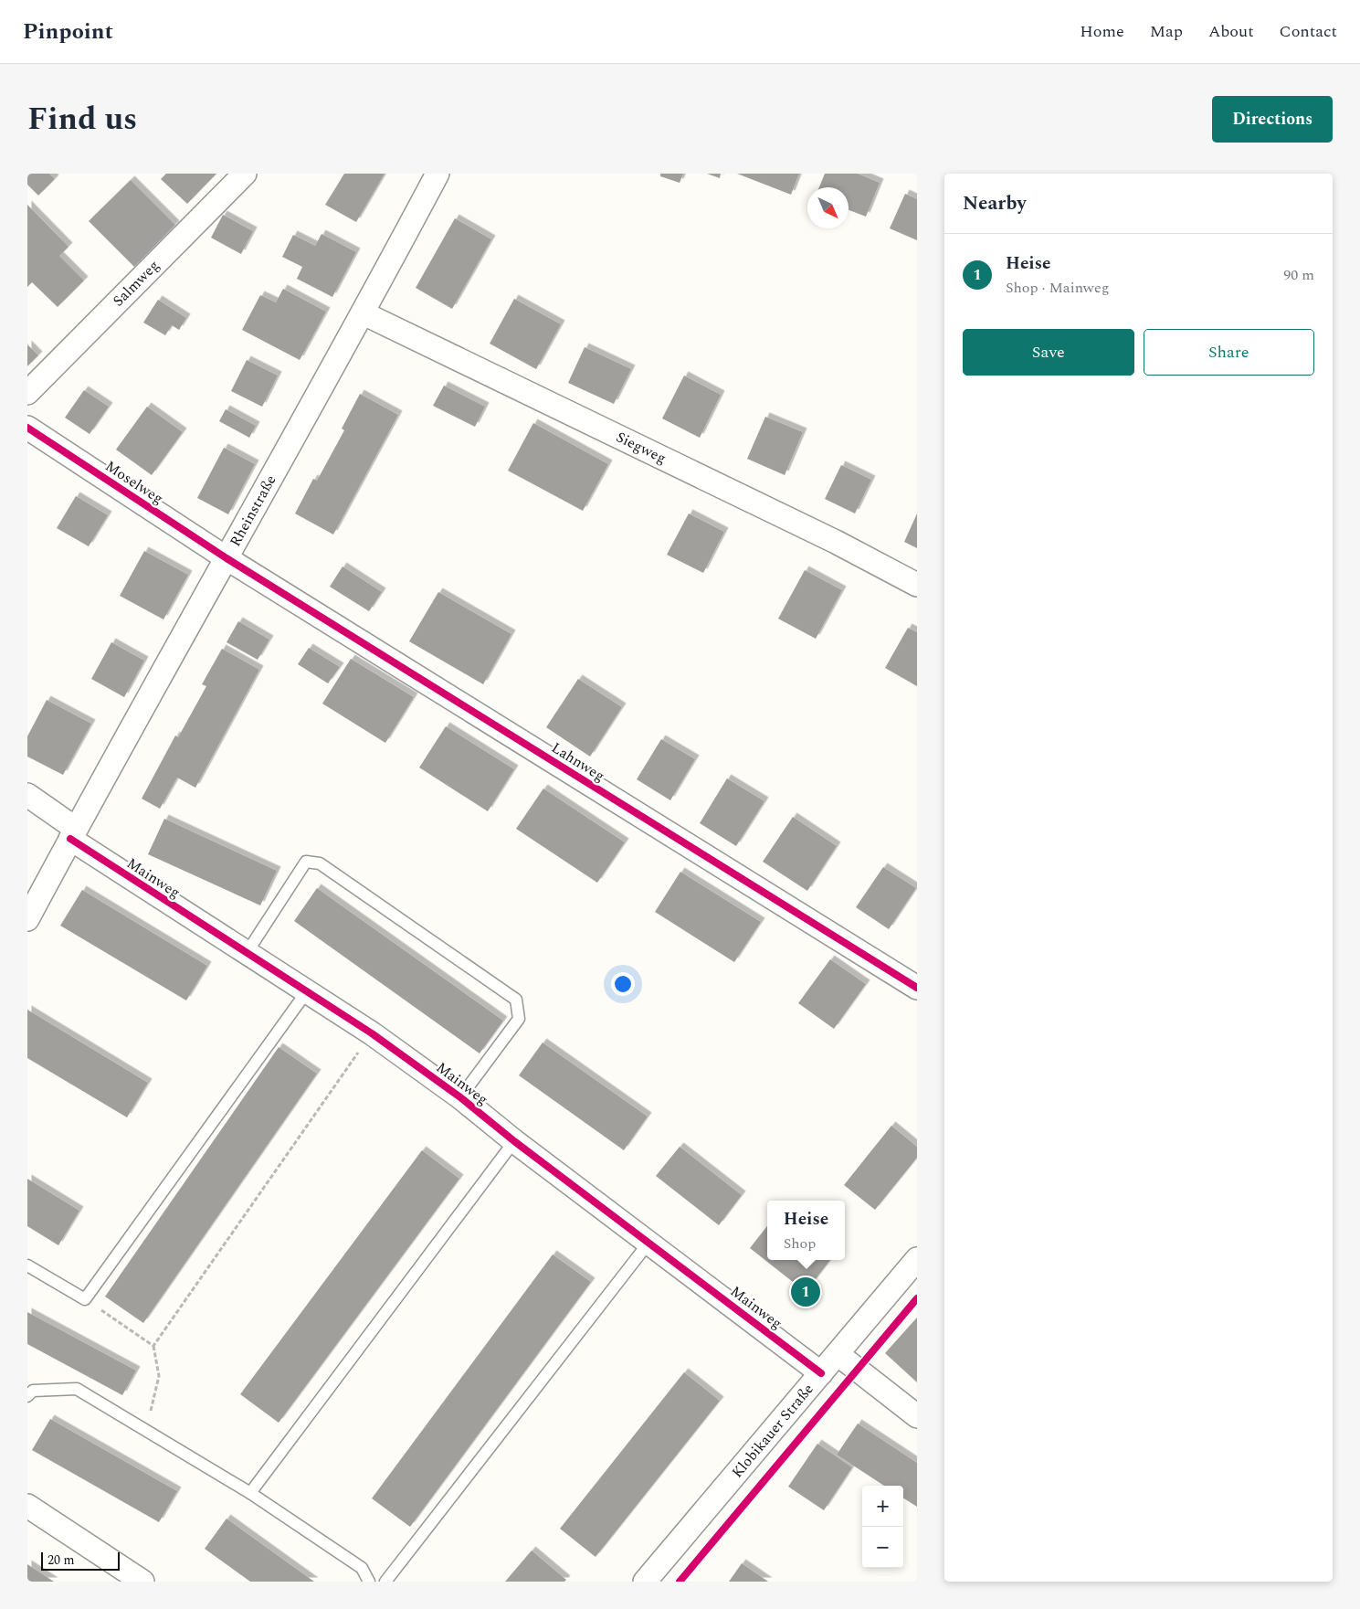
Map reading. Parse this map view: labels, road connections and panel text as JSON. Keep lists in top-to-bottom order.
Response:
{
  "streets": {
    "street": [
      "Salmweg",
      "Siegweg",
      "Moselweg",
      "Rheinstraße",
      "Lahnweg",
      "Mainweg",
      "Klobikauer Straße"
    ]
  },
  "crossings": [
    ["Siegweg", "Rheinstraße"],
    ["Moselweg", "Rheinstraße"],
    ["Moselweg", "Lahnweg"],
    ["Rheinstraße", "Lahnweg"],
    ["Rheinstraße", "Mainweg"],
    ["Mainweg", "Klobikauer Straße"]
  ],
  "scale_bar": "20 m",
  "north": "bottom right",
  "page": {
    "header": "Pinpoint",
    "nav": [
      "Home",
      "Map",
      "About",
      "Contact"
    ],
    "title": "Find us",
    "buttons": [
      "Directions",
      ["Save", "Share"]
    ],
    "heading": "Nearby",
    "list": [
      {
        "mark": "1",
        "name": "Heise",
        "note": "Shop · Mainweg",
        "value": "90 m"
      }
    ],
    "popup": ["Heise", "Shop"],
    "pins": "1",
    "map_buttons": ["+", "−"],
    "scale": "20 m"
  }
}
